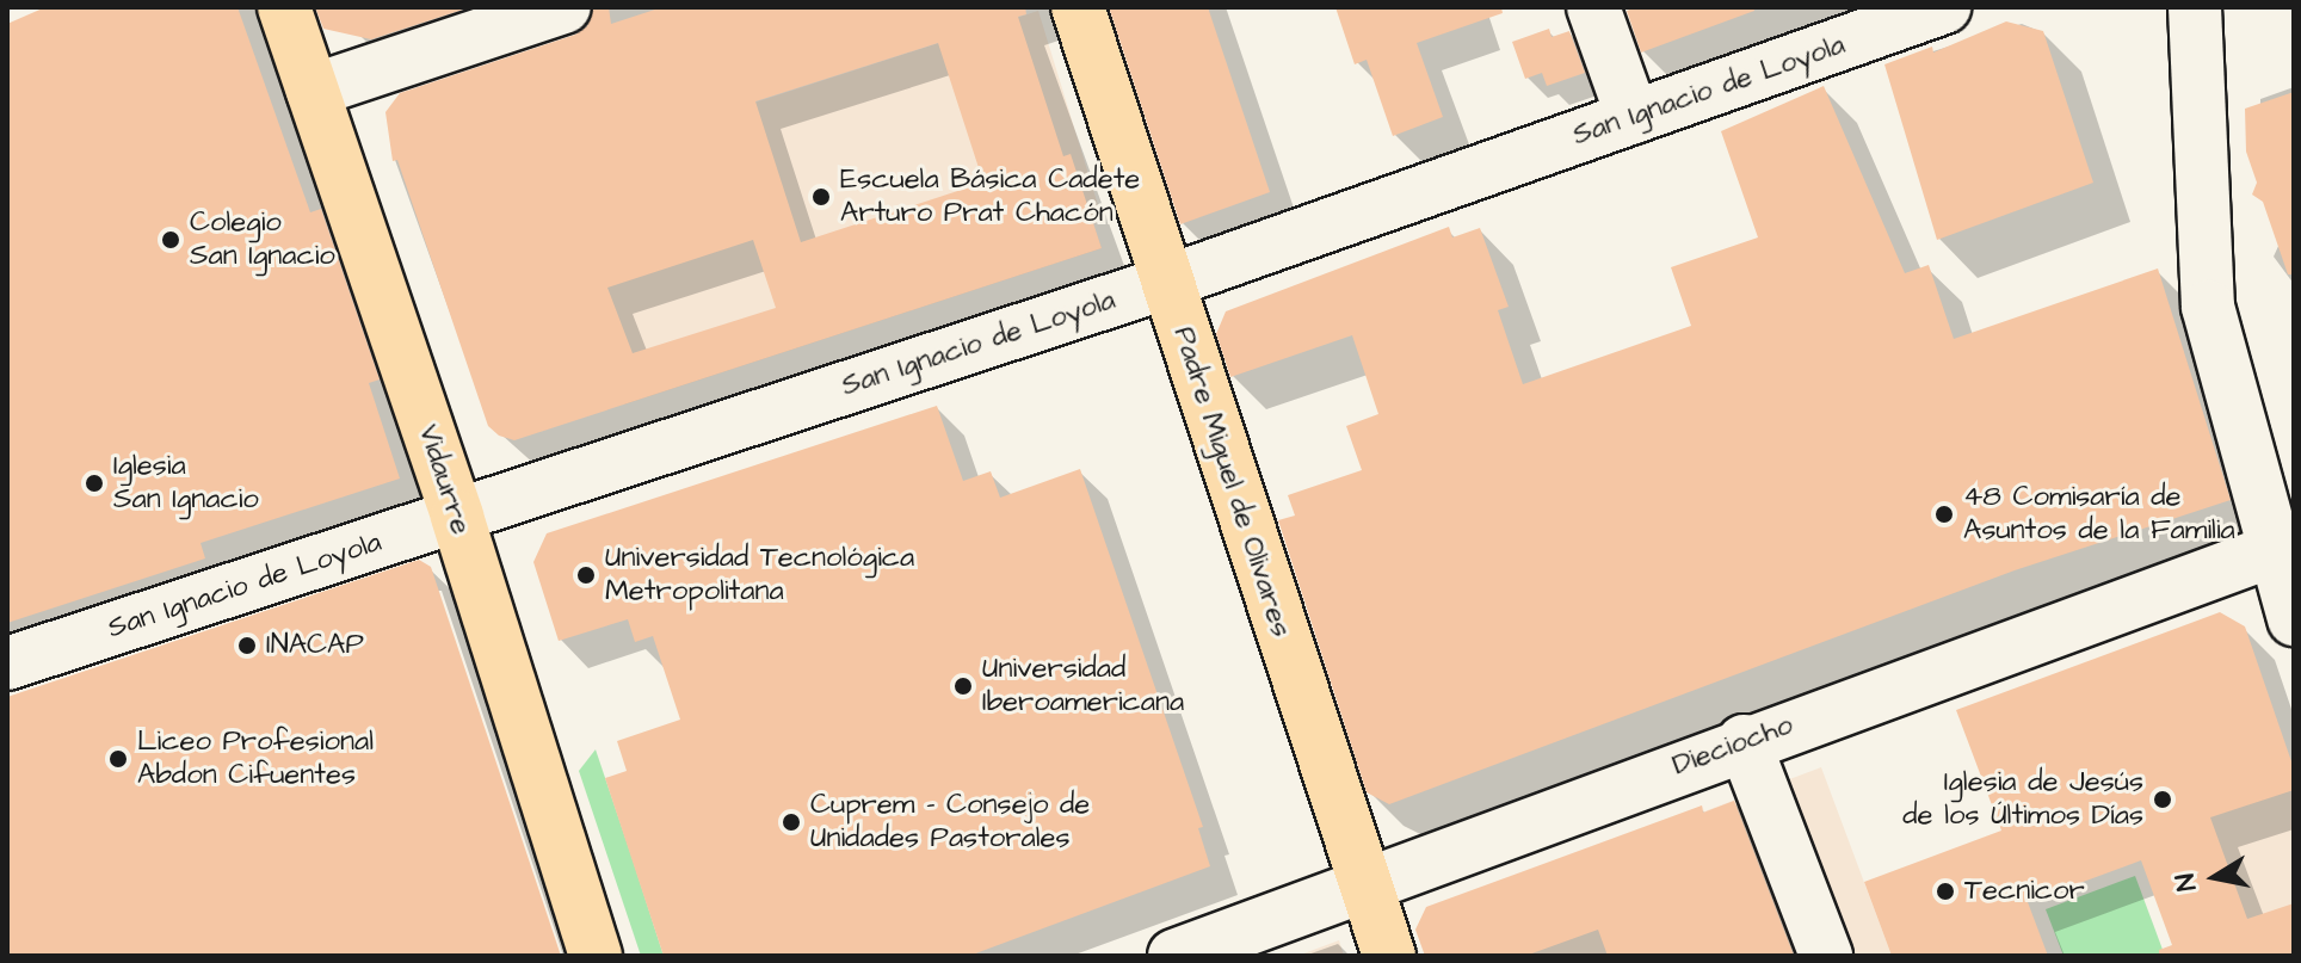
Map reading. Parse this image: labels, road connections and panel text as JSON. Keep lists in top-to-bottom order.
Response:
{
  "streets": {
    "main road": ["Vidaurre", "Padre Miguel de Olivares"],
    "street": ["San Ignacio de Loyola", "Dieciocho"]
  },
  "crossings": [
    ["San Ignacio de Loyola", "Vidaurre"],
    ["San Ignacio de Loyola", "Padre Miguel de Olivares"],
    ["Padre Miguel de Olivares", "Dieciocho"]
  ],
  "places": [
    "Escuela Básica Cadete Arturo Prat Chacón",
    "Colegio San Ignacio",
    "Iglesia San Ignacio",
    "48 Comisaría de Asuntos de la Familia",
    "Universidad Tecnológica Metropolitana",
    "INACAP",
    "Universidad Iberoamericana",
    "Liceo Profesional Abdon Cifuentes",
    "Iglesia de Jesús de los Últimos Días",
    "Cuprem - Consejo de Unidades Pastorales",
    "Tecnicor"
  ],
  "north": "left"
}
